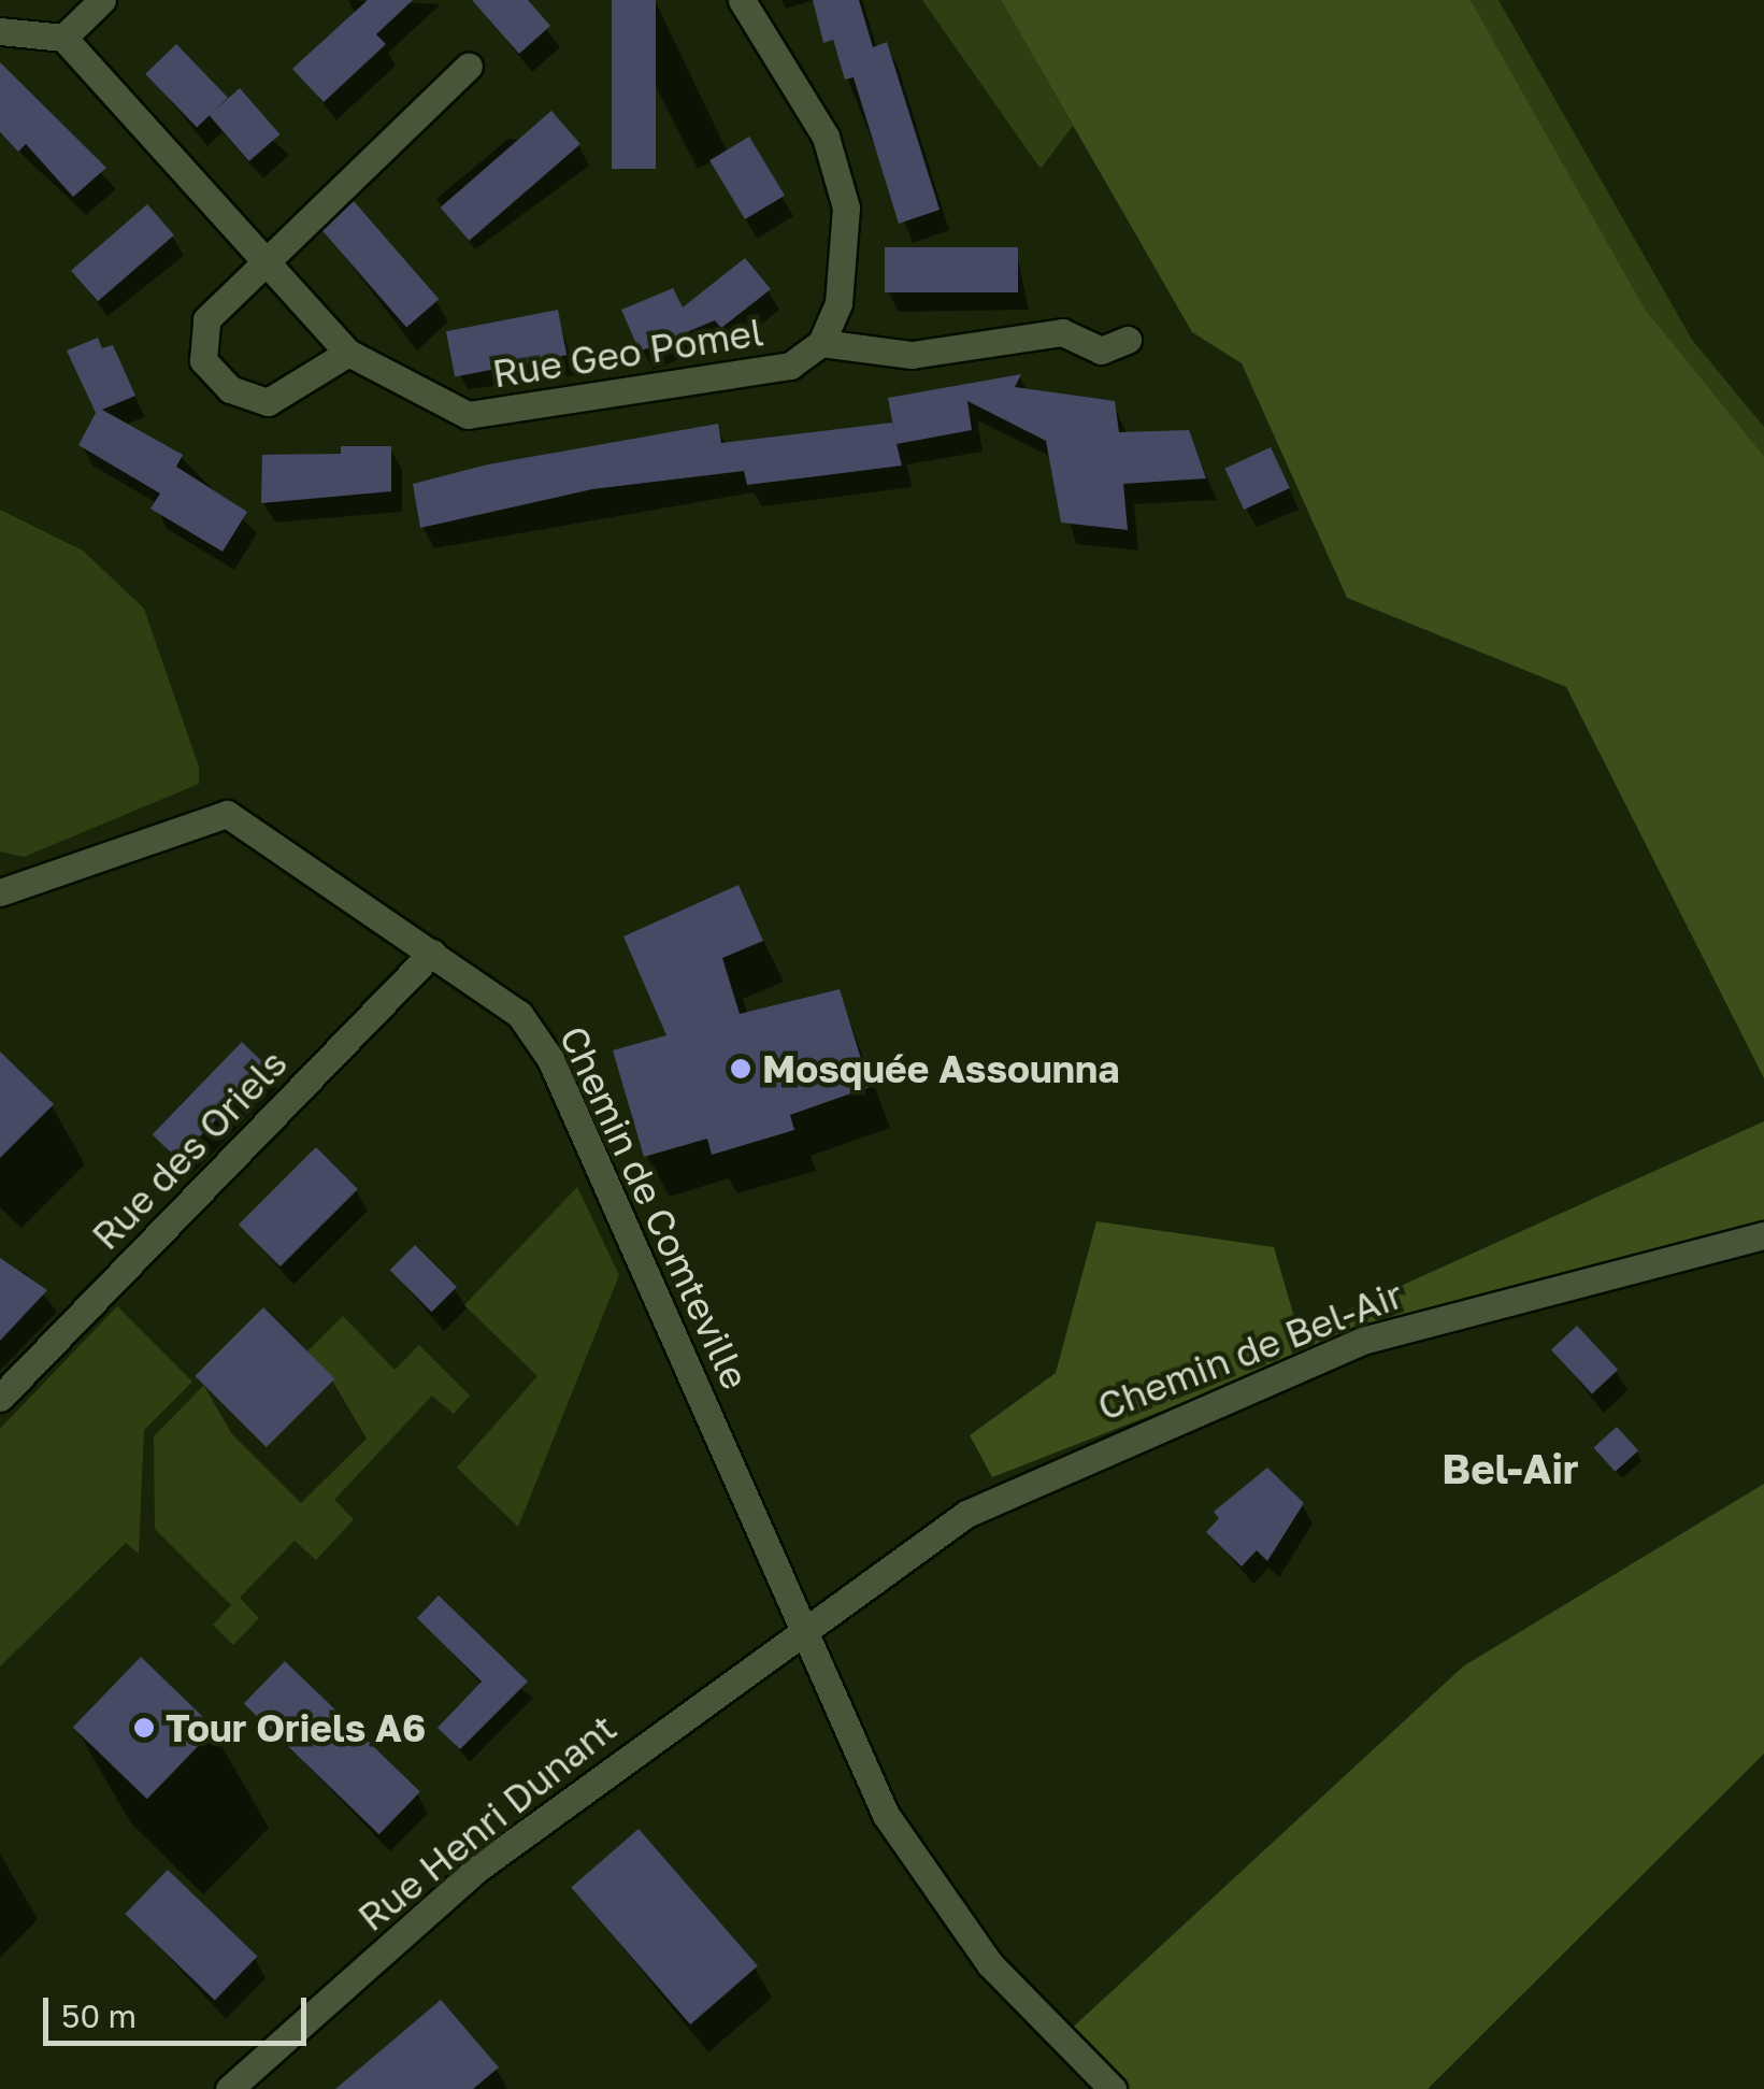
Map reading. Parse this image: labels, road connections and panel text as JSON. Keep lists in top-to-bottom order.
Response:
{
  "streets": {
    "street": [
      "Rue Geo Pomel",
      "Rue des Oriels",
      "Chemin de Comteville",
      "Chemin de Bel-Air",
      "Rue Henri Dunant"
    ]
  },
  "crossings": [
    ["Rue des Oriels", "Chemin de Comteville"],
    ["Chemin de Comteville", "Chemin de Bel-Air"],
    ["Chemin de Comteville", "Rue Henri Dunant"],
    ["Chemin de Bel-Air", "Rue Henri Dunant"]
  ],
  "districts": ["Bel-Air"],
  "places": ["Mosquée Assounna", "Tour Oriels A6"],
  "scale_bar": "50 m"
}
